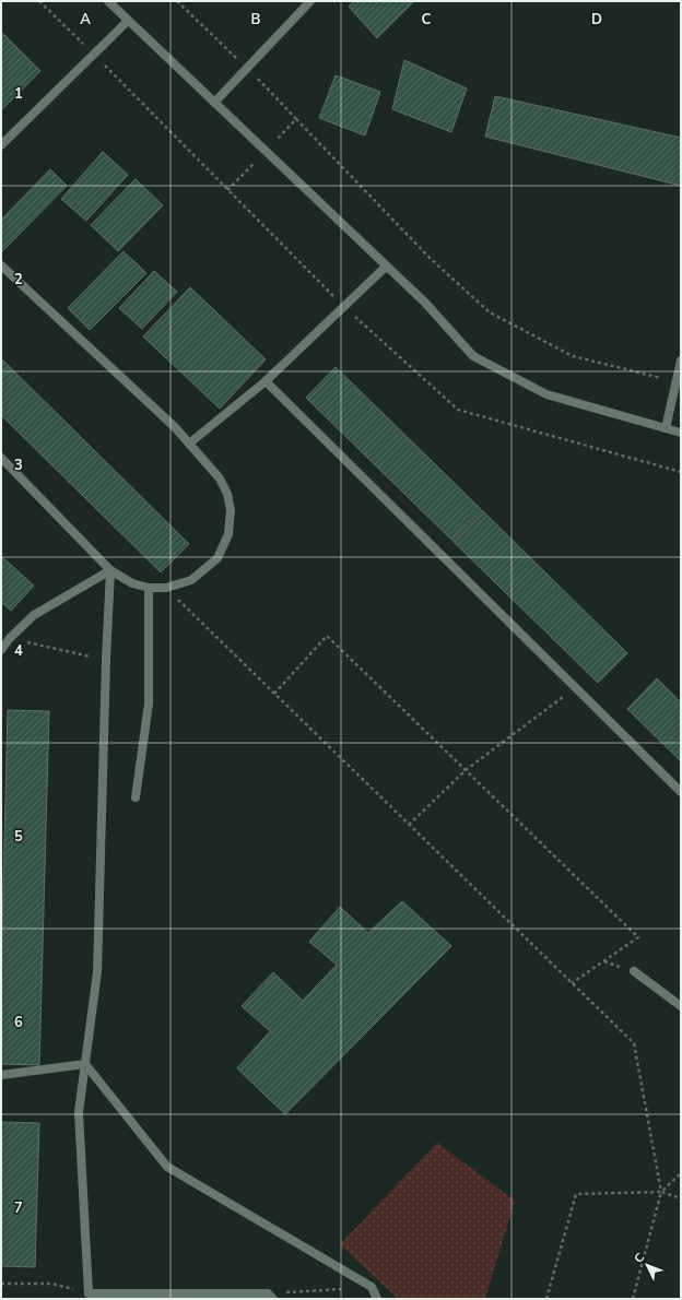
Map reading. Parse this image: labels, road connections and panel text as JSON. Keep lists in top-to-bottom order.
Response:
{
  "north": "top left",
  "grid": {
    "columns": [
      "A",
      "B",
      "C",
      "D"
    ],
    "rows": [
      "1",
      "2",
      "3",
      "4",
      "5",
      "6",
      "7"
    ]
  }
}
